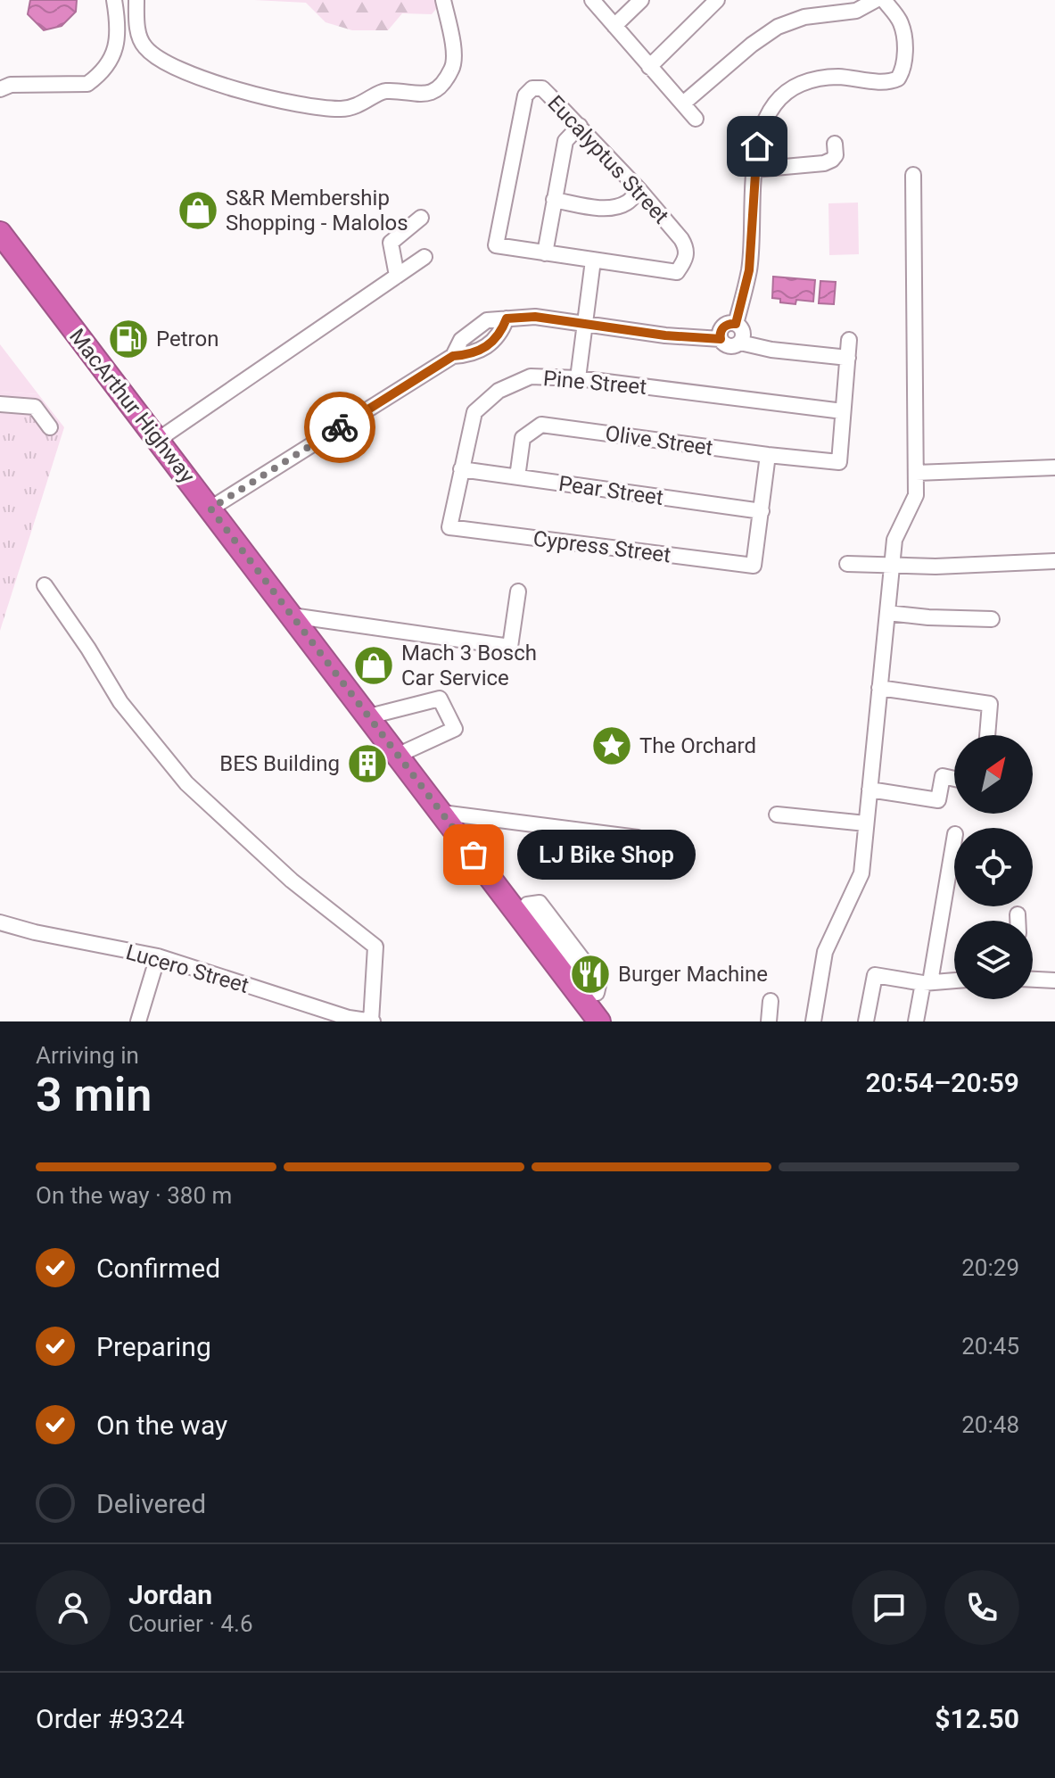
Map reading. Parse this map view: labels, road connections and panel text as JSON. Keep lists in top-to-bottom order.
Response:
{
  "streets": {
    "highway": ["MacArthur Highway"],
    "street": [
      "Eucalyptus Street",
      "Pine Street",
      "Olive Street",
      "Pear Street",
      "Cypress Street",
      "Lucero Street"
    ]
  },
  "crossings": [
    ["Pine Street", "Olive Street"],
    ["Pine Street", "Pear Street"],
    ["Pine Street", "Cypress Street"],
    ["Olive Street", "Pear Street"],
    ["Pear Street", "Cypress Street"]
  ],
  "places": {
    "shop": ["S&R Membership Shopping - Malolos", "Mach 3 Bosch Car Service"],
    "fuel station": ["Petron"],
    "place": ["The Orchard"],
    "building": ["BES Building"],
    "other": ["LJ Bike Shop"],
    "restaurant": ["Burger Machine"]
  },
  "north": "top right",
  "page": {
    "bubble": "LJ Bike Shop",
    "heading": ["3 min", "Arriving in", "20:54–20:59"],
    "panel": [
      "Jordan",
      "Courier · 4.6",
      "Order #9324",
      "$12.50"
    ],
    "bar": "On the way · 380 m",
    "list": [
      ["Confirmed", "20:29"],
      ["Preparing", "20:45"],
      ["On the way", "20:48"],
      "Delivered"
    ]
  }
}
